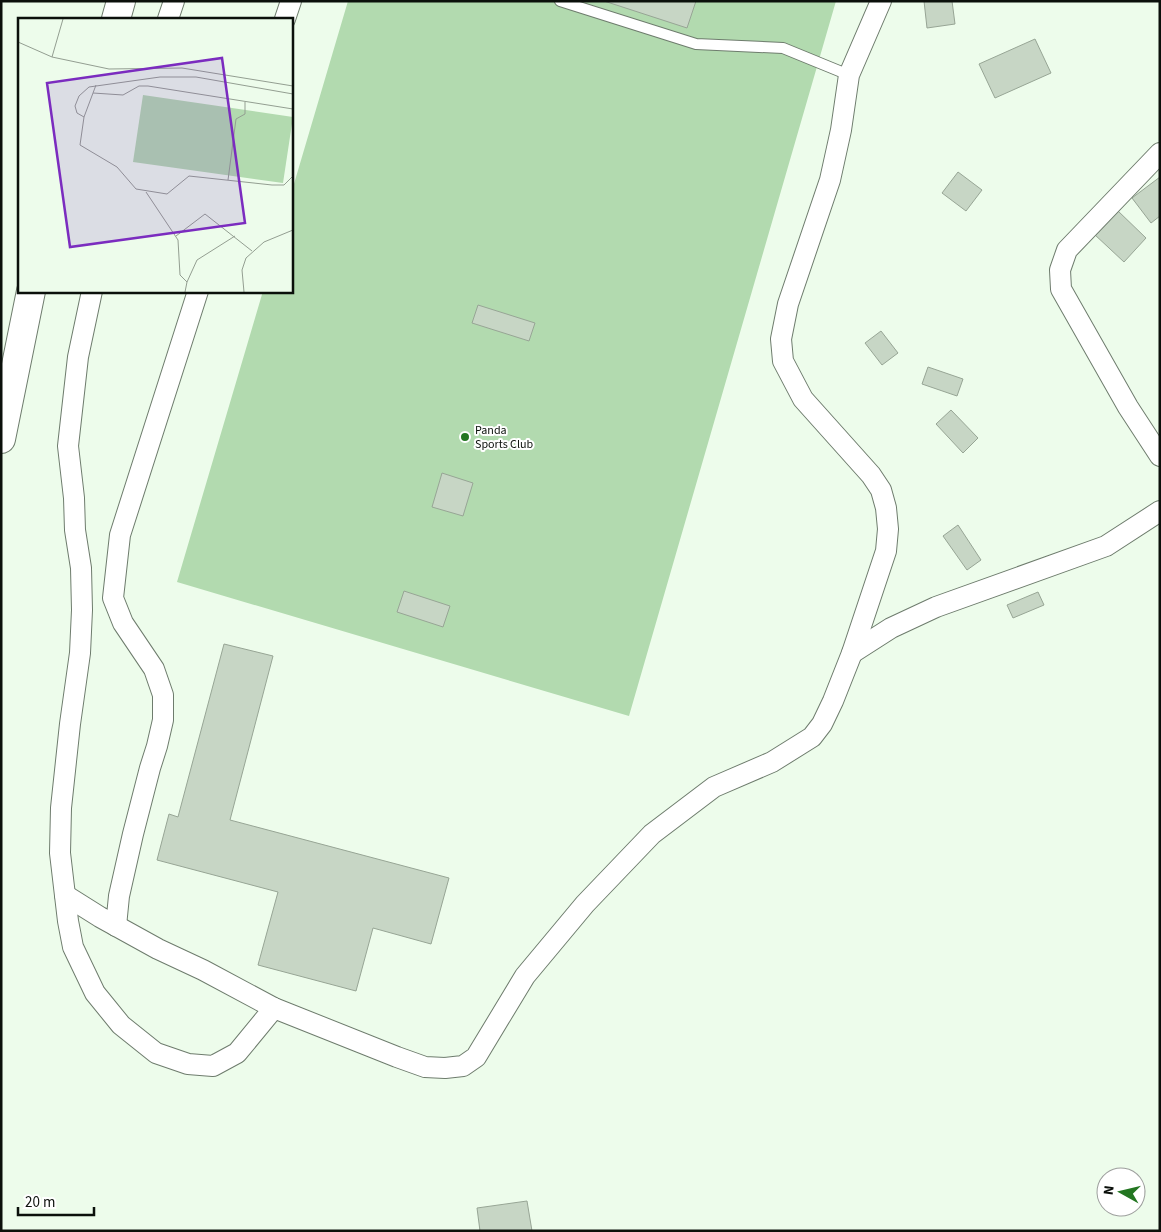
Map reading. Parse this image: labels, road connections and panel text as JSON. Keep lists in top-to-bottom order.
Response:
{
  "places": ["Panda Sports Club"],
  "scale_bar": "20 m",
  "north": "left"
}
